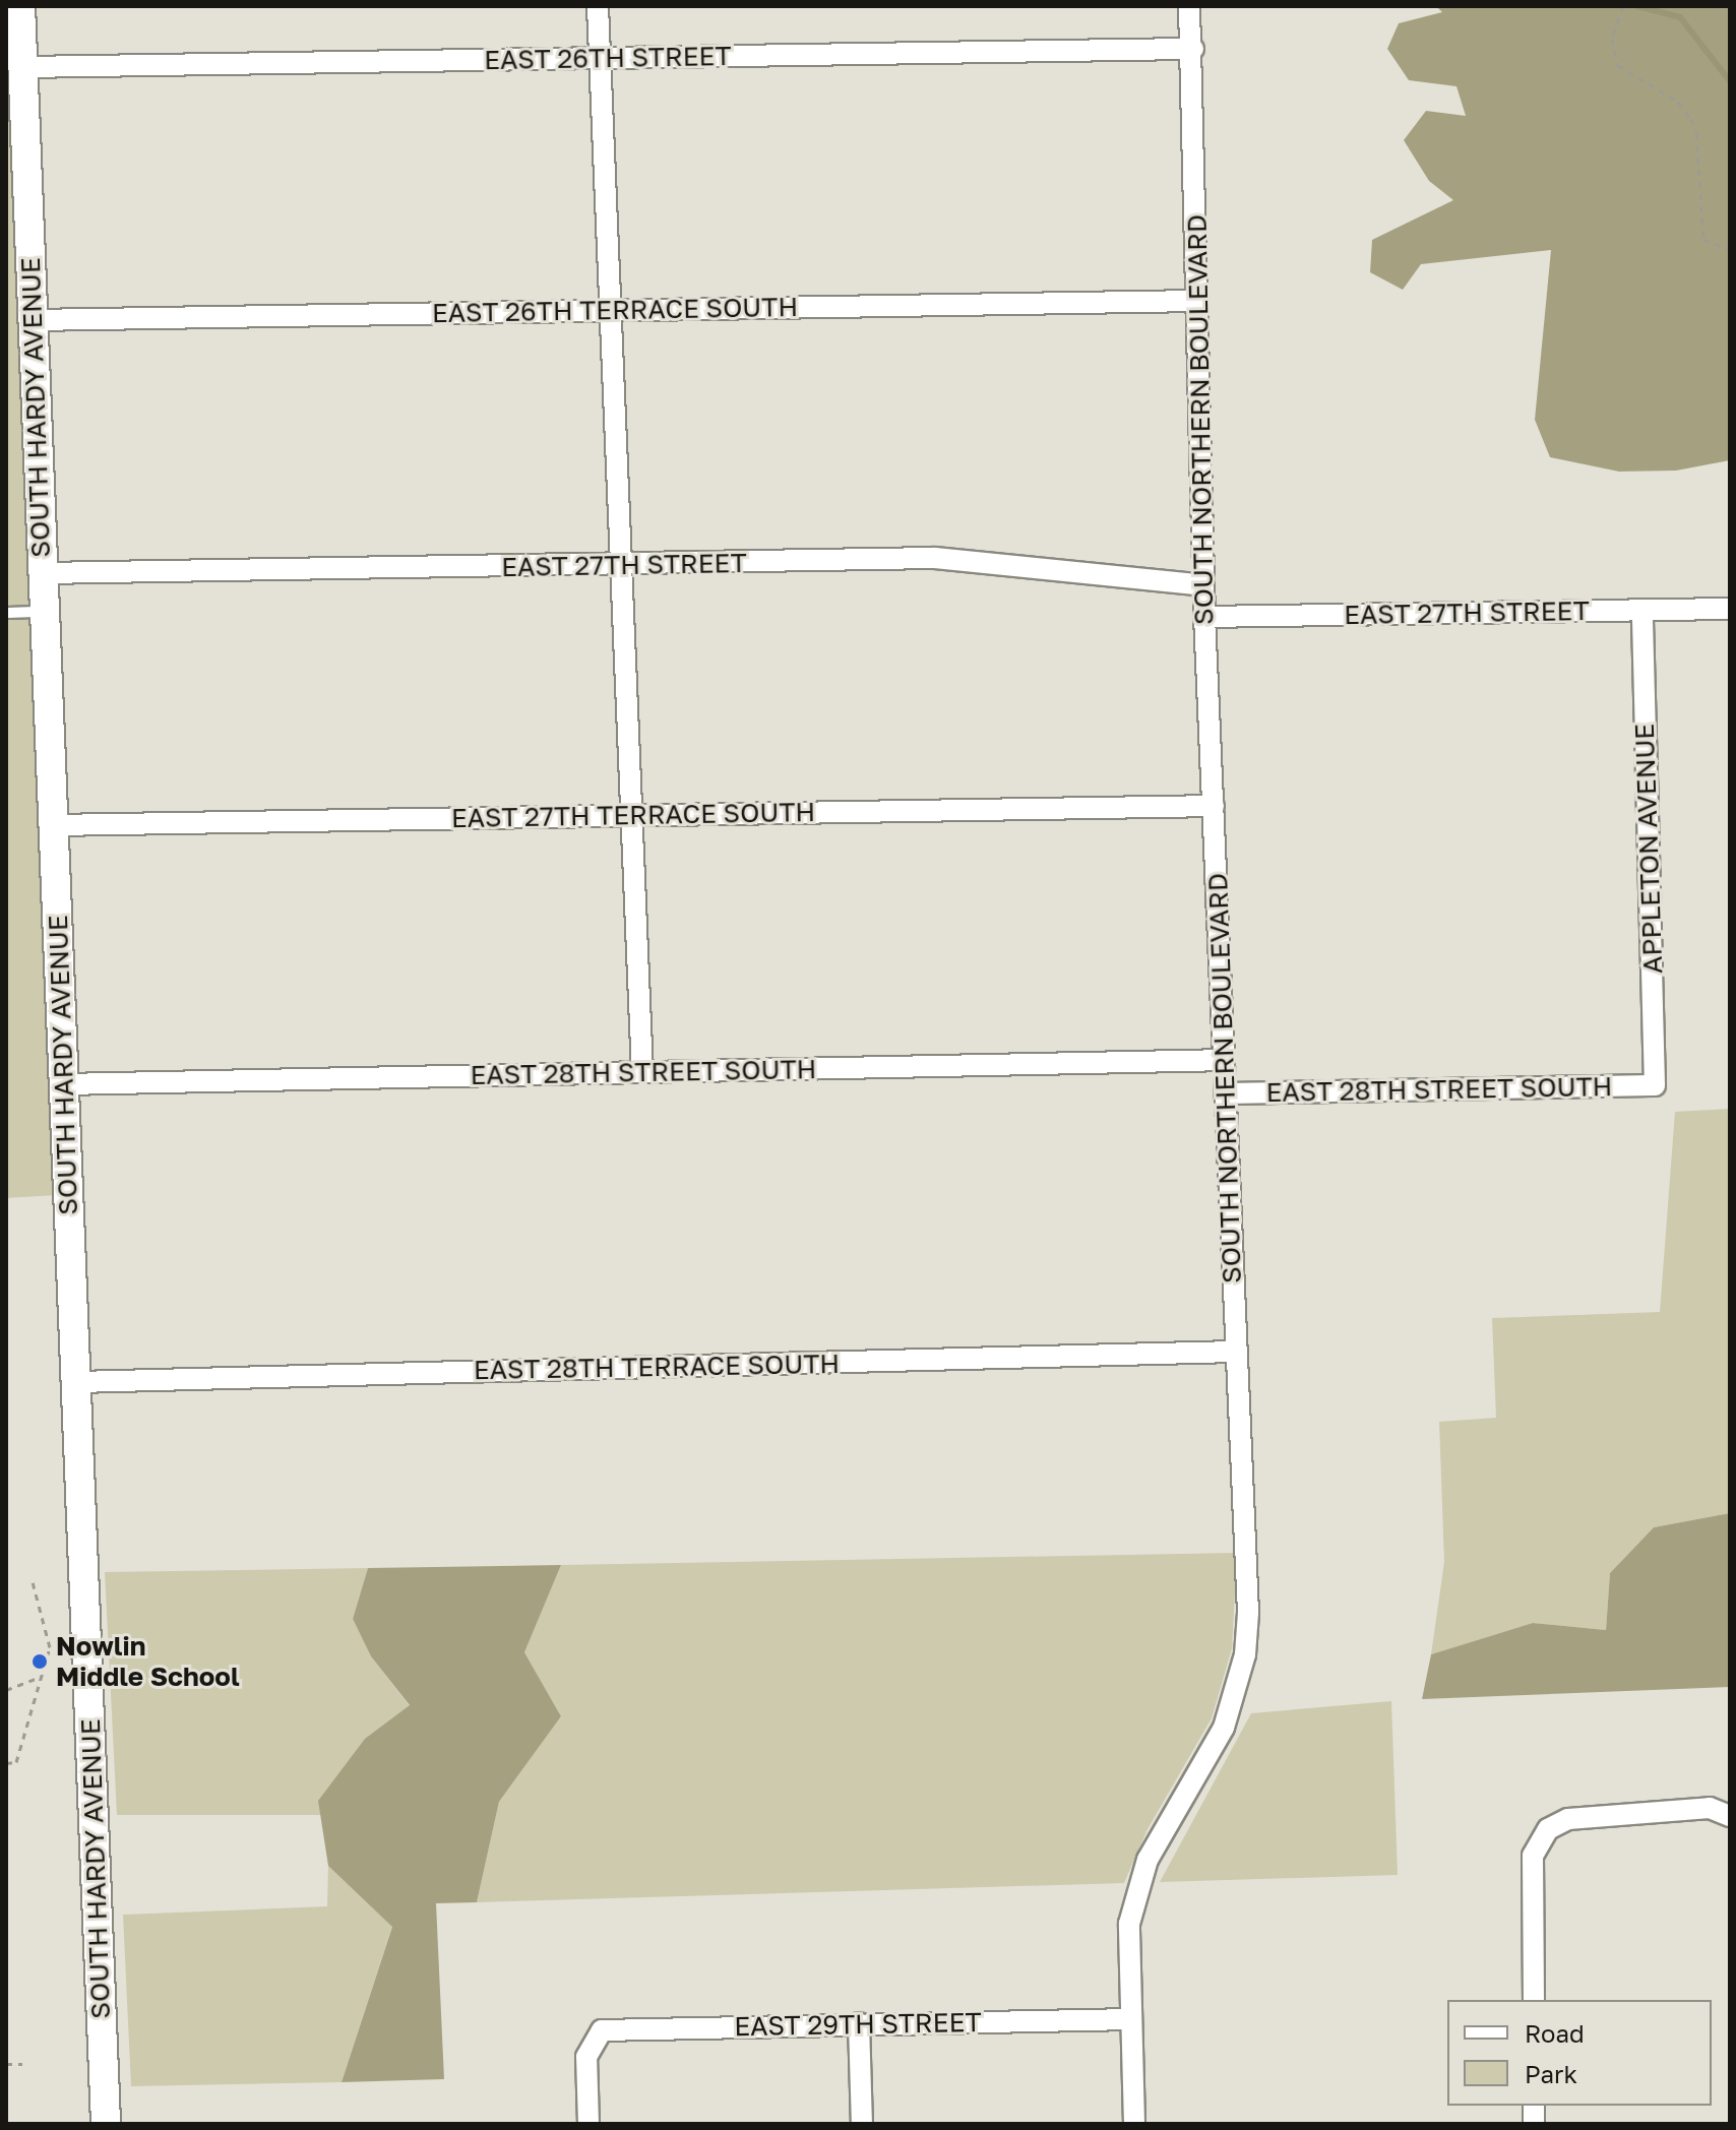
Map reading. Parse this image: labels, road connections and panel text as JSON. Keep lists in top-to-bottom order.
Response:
{
  "streets": {
    "street": [
      "EAST 26TH STREET",
      "EAST 26TH TERRACE SOUTH",
      "SOUTH HARDY AVENUE",
      "SOUTH NORTHERN BOULEVARD",
      "EAST 27TH STREET",
      "EAST 27TH TERRACE SOUTH",
      "APPLETON AVENUE",
      "EAST 28TH STREET SOUTH",
      "EAST 28TH TERRACE SOUTH",
      "EAST 29TH STREET"
    ]
  },
  "crossings": [
    ["EAST 26TH STREET", "SOUTH HARDY AVENUE"],
    ["EAST 26TH STREET", "SOUTH NORTHERN BOULEVARD"],
    ["EAST 26TH TERRACE SOUTH", "SOUTH HARDY AVENUE"],
    ["EAST 26TH TERRACE SOUTH", "SOUTH NORTHERN BOULEVARD"],
    ["SOUTH HARDY AVENUE", "EAST 27TH STREET"],
    ["SOUTH HARDY AVENUE", "EAST 27TH TERRACE SOUTH"],
    ["SOUTH HARDY AVENUE", "EAST 28TH STREET SOUTH"],
    ["SOUTH HARDY AVENUE", "EAST 28TH TERRACE SOUTH"],
    ["SOUTH NORTHERN BOULEVARD", "EAST 27TH STREET"],
    ["SOUTH NORTHERN BOULEVARD", "EAST 27TH TERRACE SOUTH"],
    ["SOUTH NORTHERN BOULEVARD", "EAST 28TH STREET SOUTH"],
    ["SOUTH NORTHERN BOULEVARD", "EAST 28TH TERRACE SOUTH"],
    ["SOUTH NORTHERN BOULEVARD", "EAST 29TH STREET"],
    ["EAST 27TH STREET", "APPLETON AVENUE"],
    ["APPLETON AVENUE", "EAST 28TH STREET SOUTH"]
  ],
  "places": ["Nowlin Middle School"],
  "legend": ["Road", "Park"]
}
